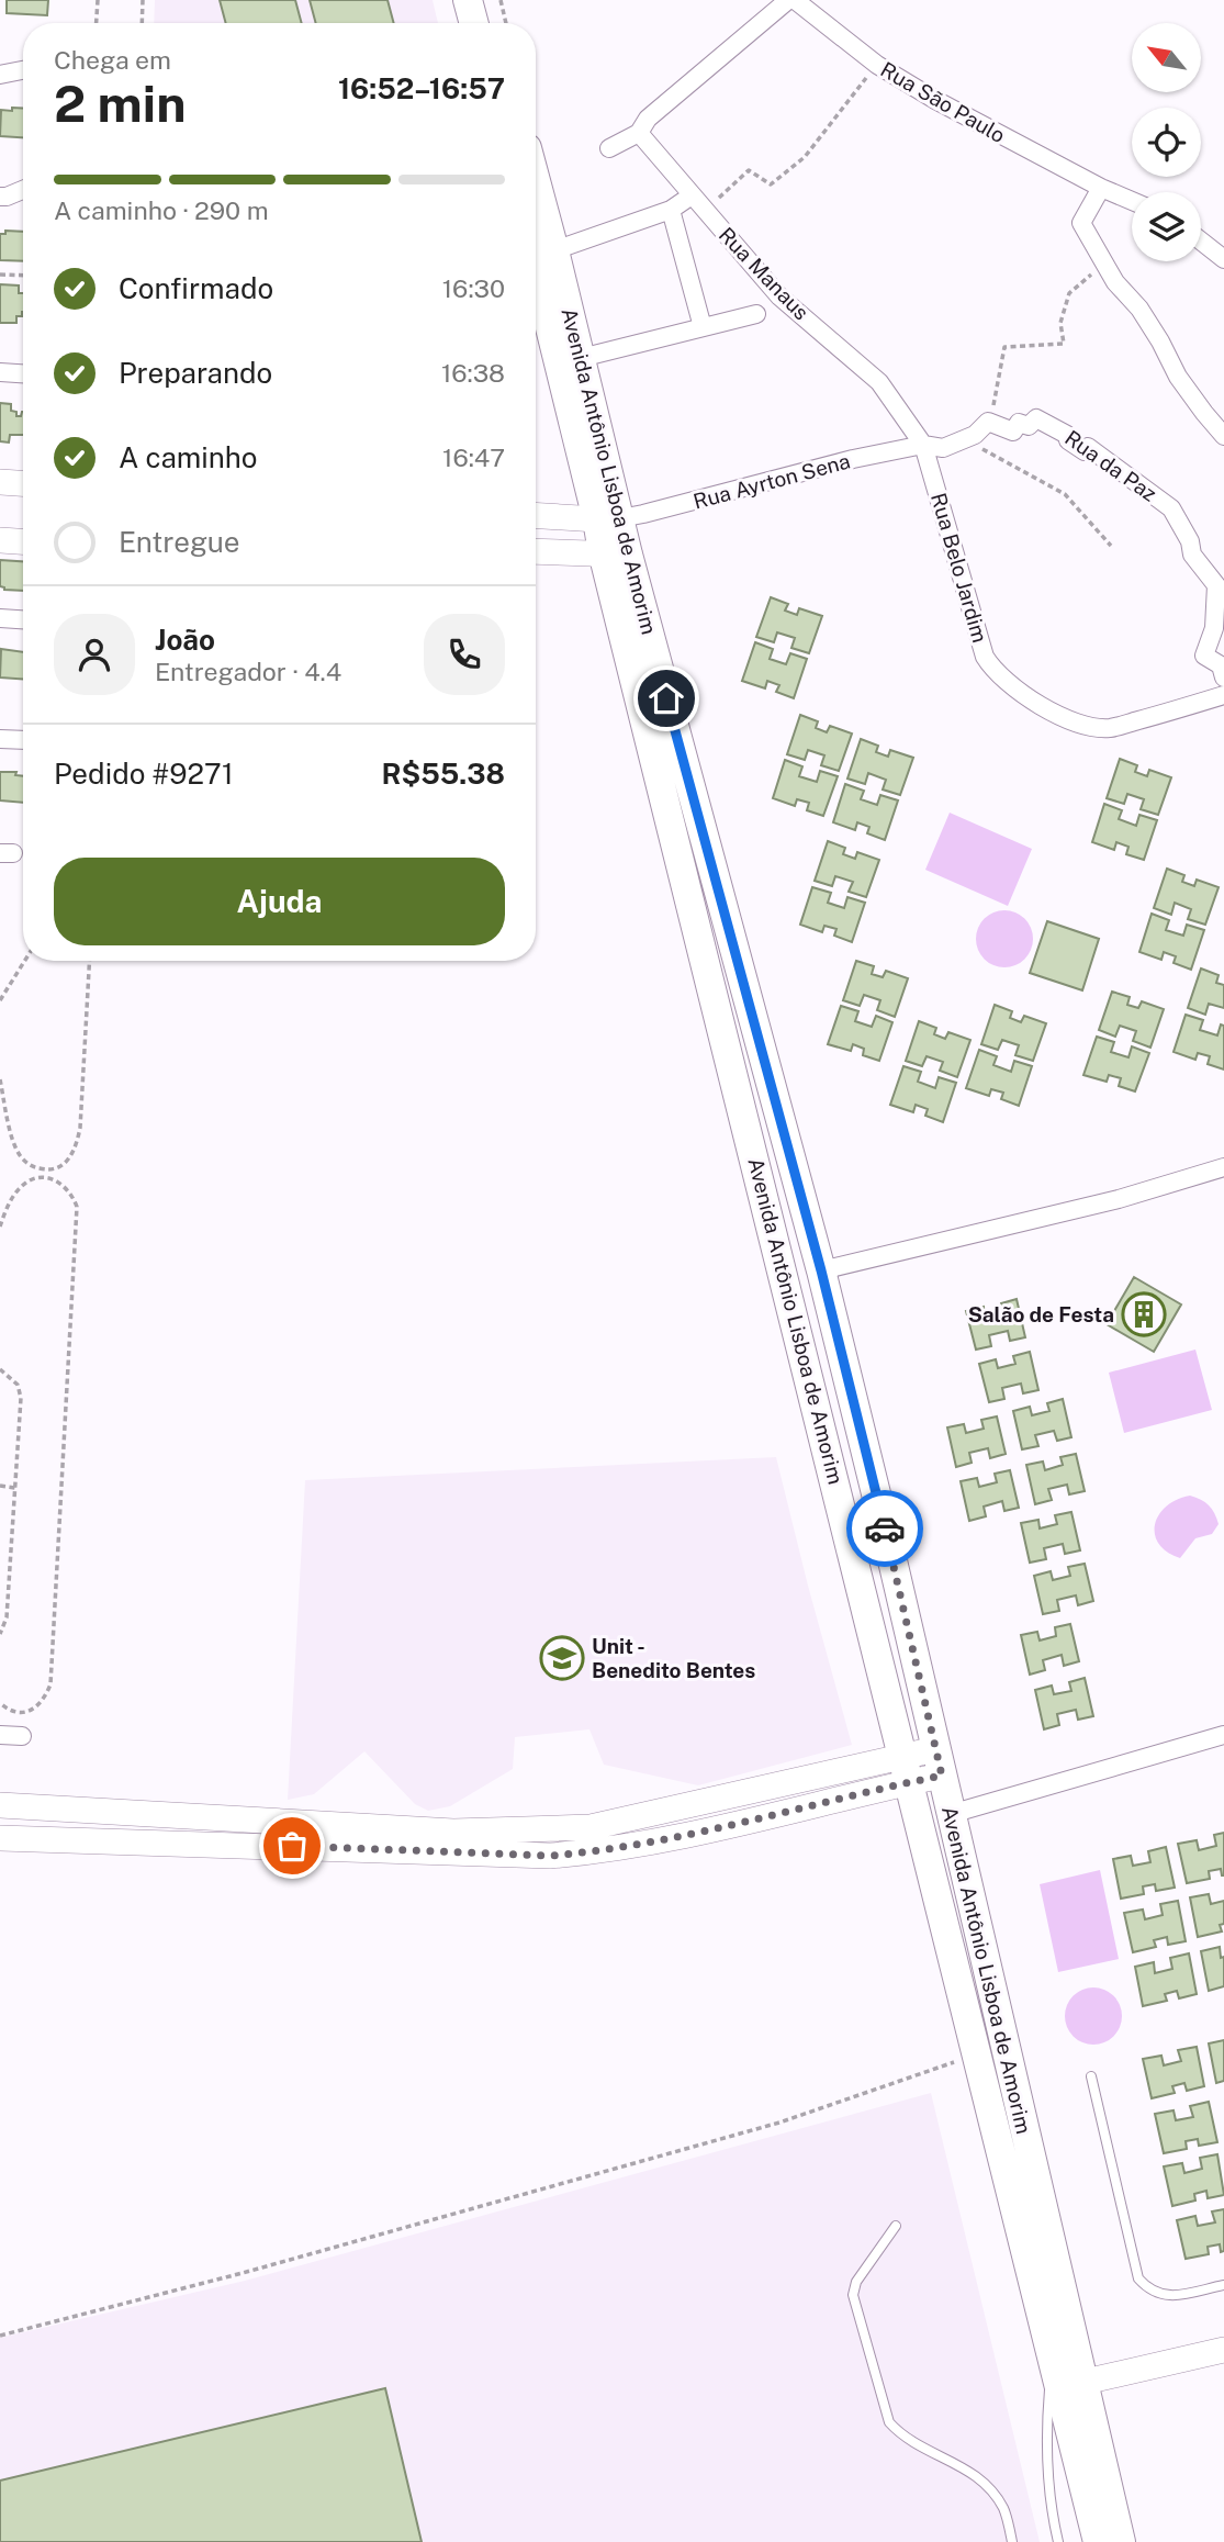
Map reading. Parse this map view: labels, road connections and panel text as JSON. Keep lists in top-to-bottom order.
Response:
{
  "streets": {
    "main road": ["Avenida Antônio Lisboa de Amorim"],
    "street": [
      "Rua São Paulo",
      "Rua Manaus",
      "Rua da Paz",
      "Rua Ayrton Sena",
      "Rua Belo Jardim"
    ]
  },
  "crossings": [
    ["Rua Manaus", "Rua Ayrton Sena"],
    ["Rua Manaus", "Rua Belo Jardim"],
    ["Avenida Antônio Lisboa de Amorim", "Rua Ayrton Sena"],
    ["Rua Ayrton Sena", "Rua Belo Jardim"]
  ],
  "places": {
    "building": ["Salão de Festa"],
    "school or university": ["Unit - Benedito Bentes"]
  },
  "north": "top left",
  "page": {
    "heading": ["2 min", "Chega em", "16:52–16:57"],
    "panel": [
      "João",
      "Entregador · 4.4",
      "Pedido #9271",
      "R$55.38"
    ],
    "bar": "A caminho · 290 m",
    "list": [
      ["Confirmado", "16:30"],
      ["Preparando", "16:38"],
      ["A caminho", "16:47"],
      "Entregue"
    ],
    "buttons": "Ajuda"
  }
}
